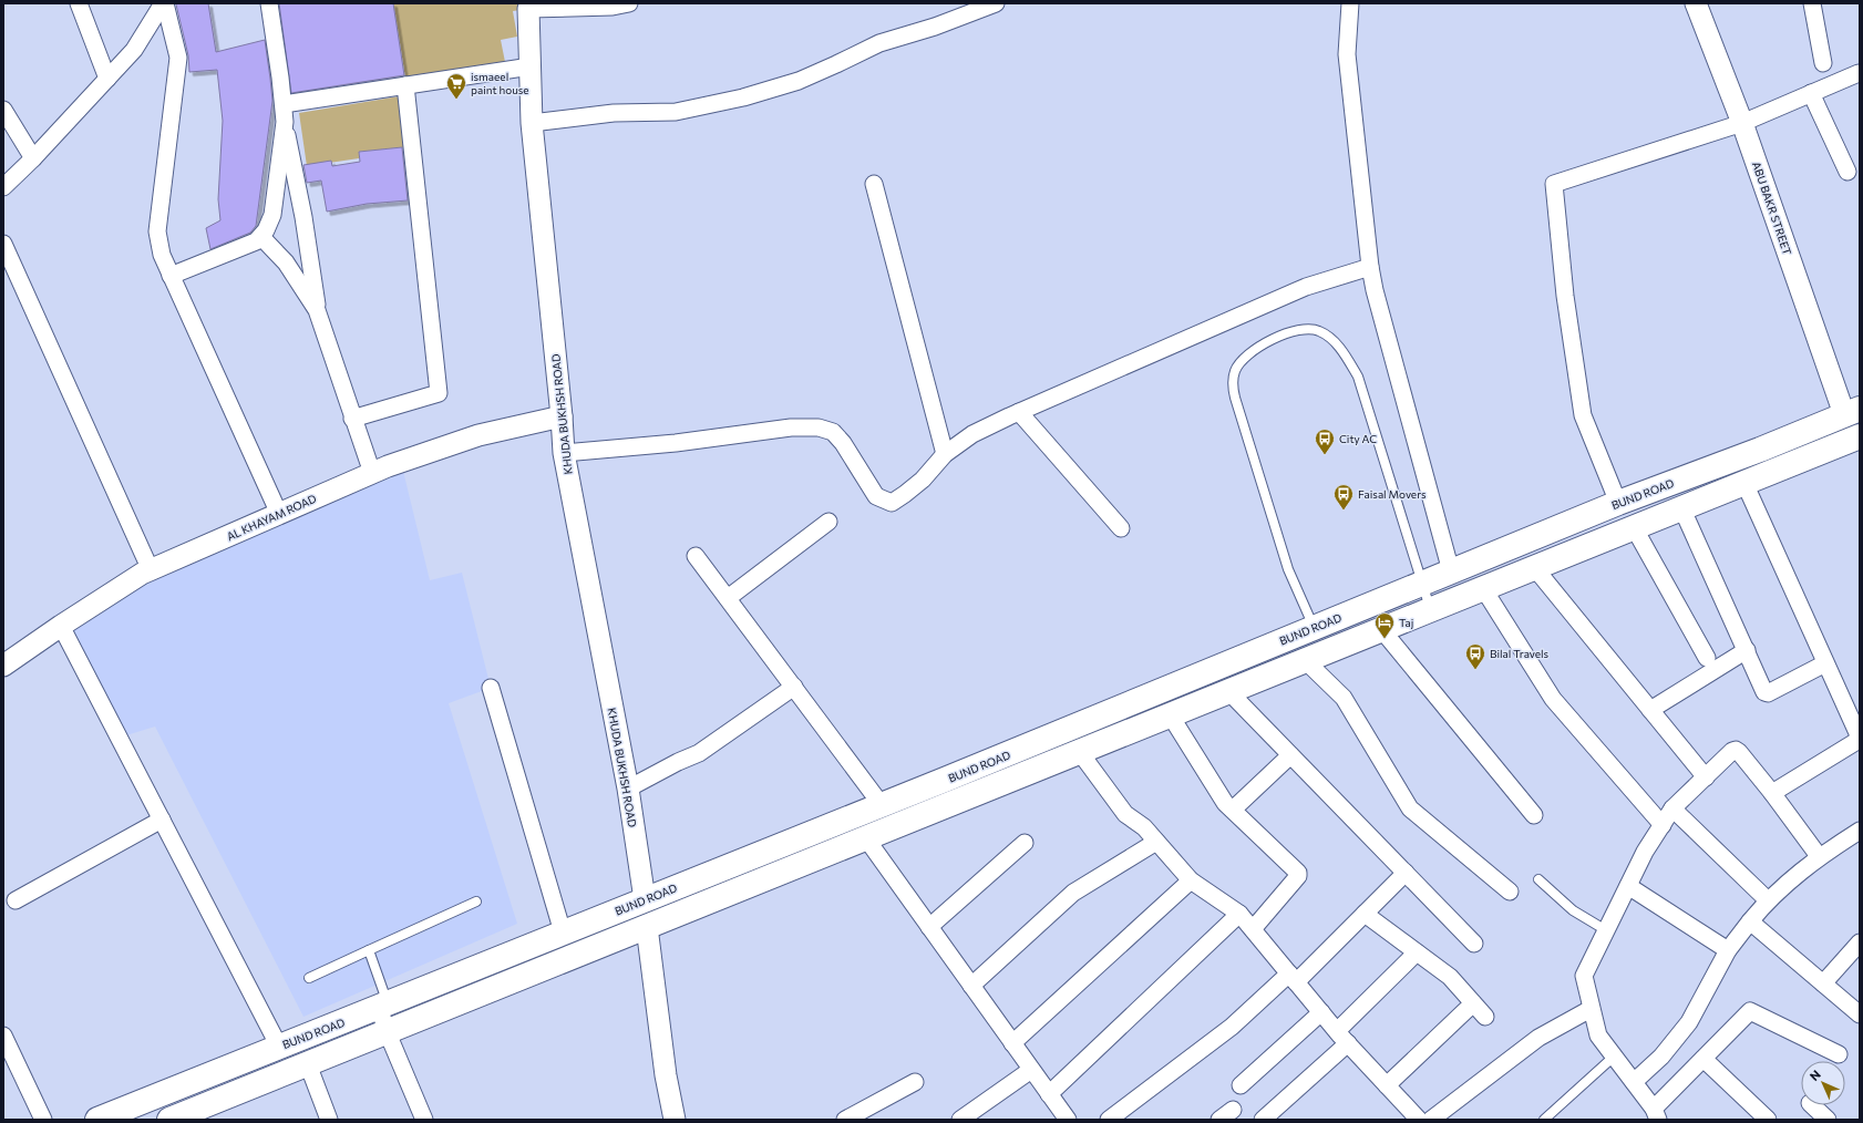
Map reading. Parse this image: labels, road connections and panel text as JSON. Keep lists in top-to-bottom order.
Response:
{
  "streets": {
    "main road": ["BUND ROAD"],
    "street": ["ABU BAKR STREET", "KHUDA BUKHSH ROAD", "AL KHAYAM ROAD"]
  },
  "crossings": [
    ["ABU BAKR STREET", "BUND ROAD"],
    ["KHUDA BUKHSH ROAD", "BUND ROAD"],
    ["KHUDA BUKHSH ROAD", "AL KHAYAM ROAD"]
  ],
  "places": {
    "supermarket": ["ismaeel paint house"],
    "bus stop": ["City AC", "Faisal Movers", "Bilal Travels"],
    "hotel": ["Taj"]
  },
  "north": "top left"
}
